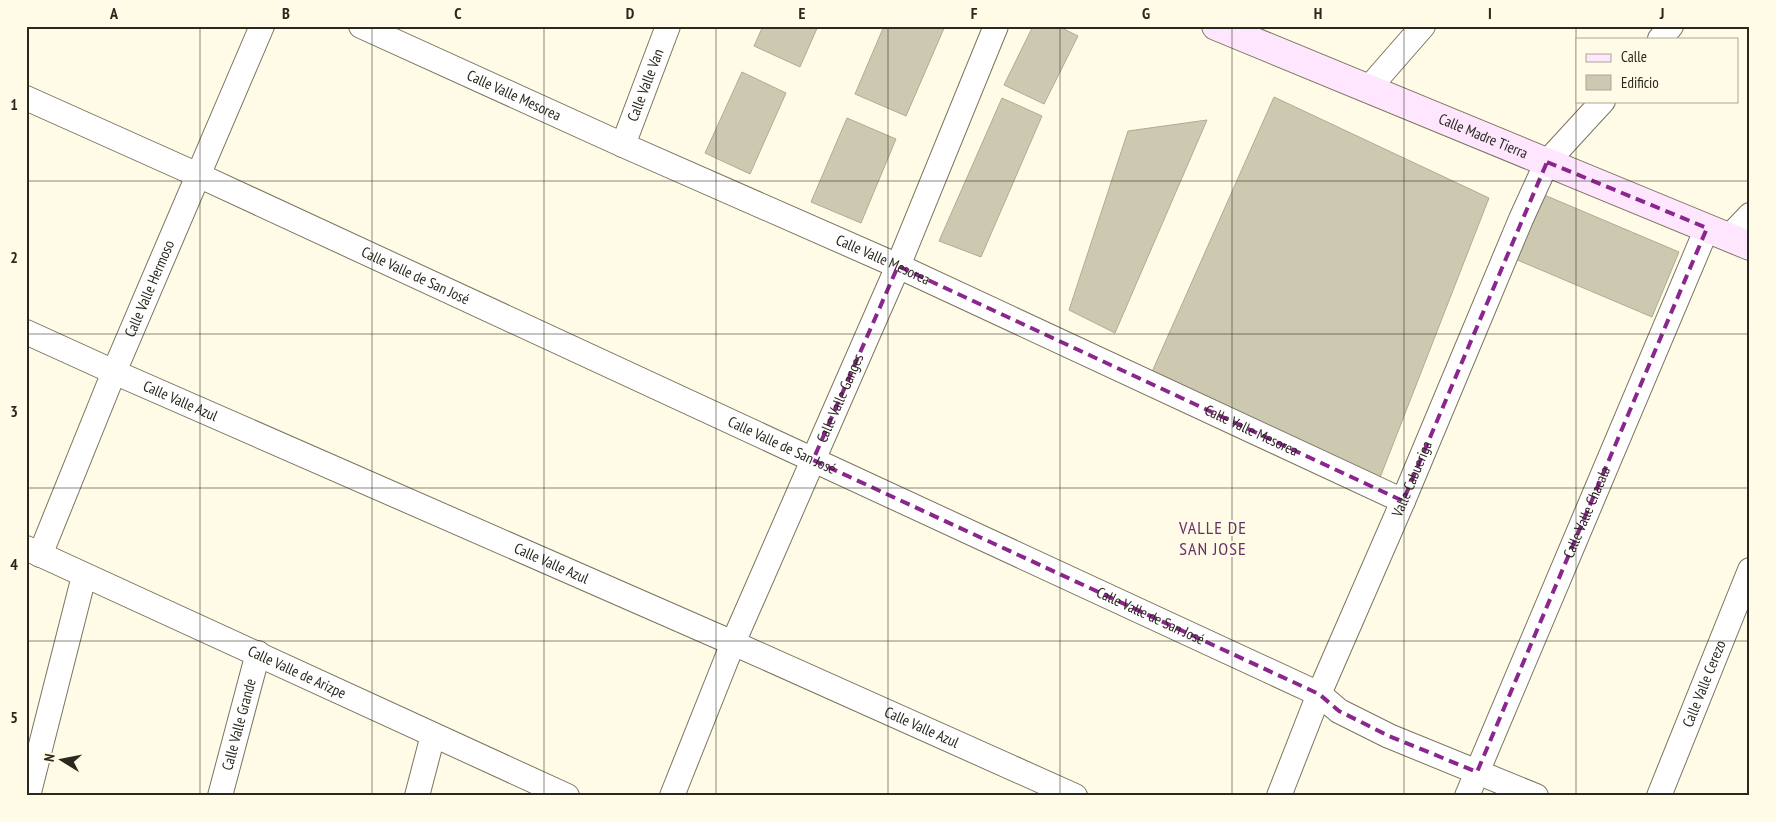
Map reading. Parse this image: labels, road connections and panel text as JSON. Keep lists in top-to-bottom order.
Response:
{
  "streets": {
    "street": [
      "Calle Valle Van",
      "Calle Valle Mesorea",
      "Calle Madre Tierra",
      "Calle Valle de San José",
      "Calle Valle Hermoso",
      "Calle Valle Ganges",
      "Calle Valle Azul",
      "Valle Cabueriga",
      "Calle Valle Chacala",
      "Calle Valle de Arizpe",
      "Calle Valle Cerezo",
      "Calle Valle Grande"
    ]
  },
  "crossings": [
    ["Calle Valle Van", "Calle Valle Mesorea"],
    ["Calle Valle Mesorea", "Calle Valle Ganges"],
    ["Calle Valle Mesorea", "Valle Cabueriga"],
    ["Calle Madre Tierra", "Valle Cabueriga"],
    ["Calle Madre Tierra", "Calle Valle Chacala"],
    ["Calle Valle de San José", "Calle Valle Hermoso"],
    ["Calle Valle de San José", "Calle Valle Ganges"],
    ["Calle Valle de San José", "Valle Cabueriga"],
    ["Calle Valle de San José", "Calle Valle Chacala"],
    ["Calle Valle Hermoso", "Calle Valle Azul"],
    ["Calle Valle Hermoso", "Calle Valle de Arizpe"],
    ["Calle Valle Ganges", "Calle Valle Azul"],
    ["Calle Valle de Arizpe", "Calle Valle Grande"]
  ],
  "districts": ["VALLE DE SAN JOSE"],
  "legend": ["Calle", "Edificio"],
  "north": "left",
  "grid": {
    "columns": [
      "A",
      "B",
      "C",
      "D",
      "E",
      "F",
      "G",
      "H",
      "I",
      "J"
    ],
    "rows": [
      "1",
      "2",
      "3",
      "4",
      "5"
    ]
  }
}
